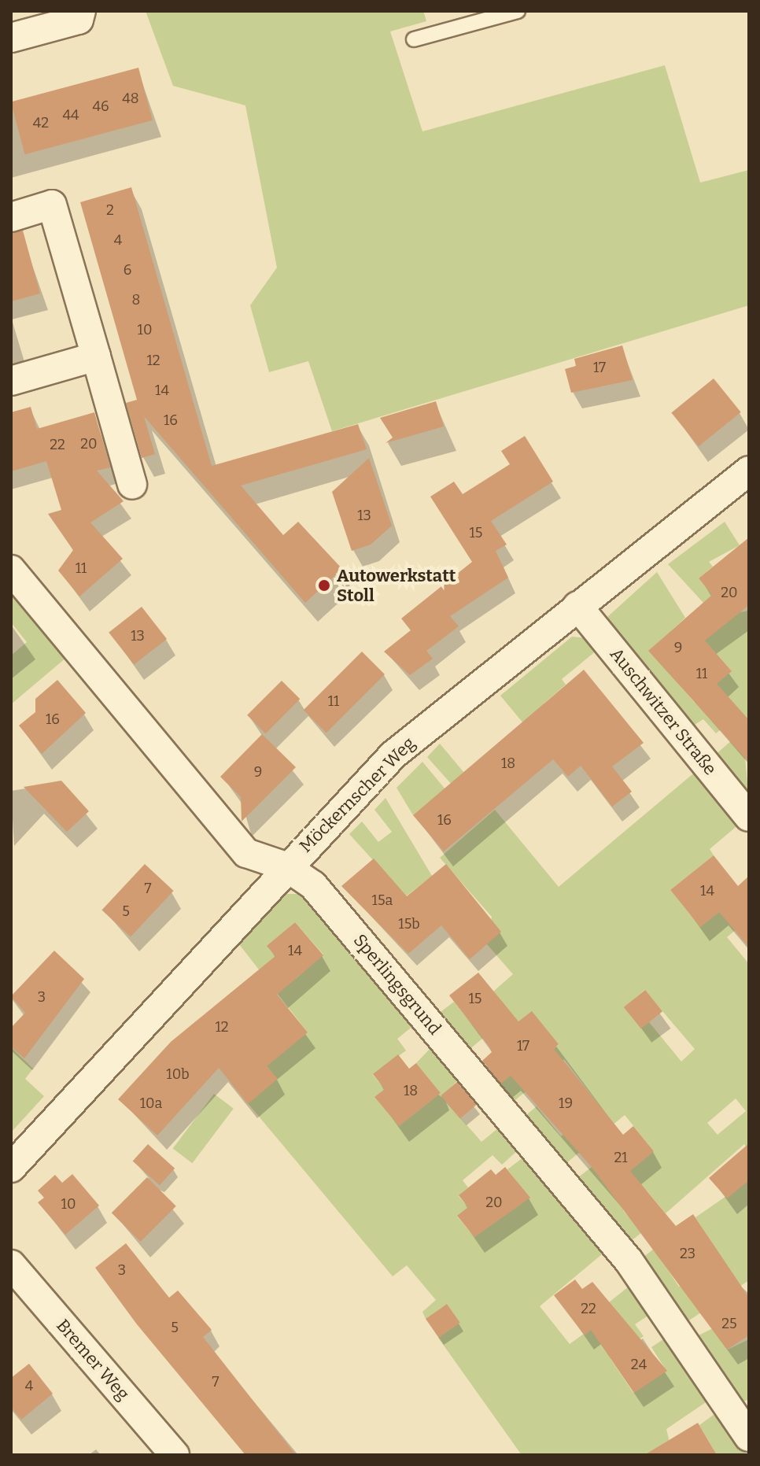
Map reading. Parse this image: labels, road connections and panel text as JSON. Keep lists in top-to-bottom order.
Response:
{
  "streets": {
    "street": [
      "Auschwitzer Straße",
      "Möckernscher Weg",
      "Sperlingsgrund",
      "Bremer Weg"
    ]
  },
  "crossings": [
    ["Auschwitzer Straße", "Möckernscher Weg"],
    ["Möckernscher Weg", "Sperlingsgrund"]
  ],
  "places": ["Autowerkstatt Stoll"],
  "house_numbers": [
    "48",
    "46",
    "44",
    "42",
    "2",
    "4",
    "6",
    "8",
    "10",
    "12",
    "17",
    "14",
    "16",
    "20",
    "22",
    "13",
    "15",
    "11",
    "20",
    "13",
    "9",
    "11",
    "11",
    "16",
    "18",
    "9",
    "16",
    "7",
    "14",
    "15a",
    "5",
    "15b",
    "14",
    "3",
    "15",
    "12",
    "17",
    "10b",
    "18",
    "10a",
    "19",
    "21",
    "20",
    "10",
    "23",
    "3",
    "22",
    "25",
    "5",
    "24",
    "7",
    "4"
  ]
}
